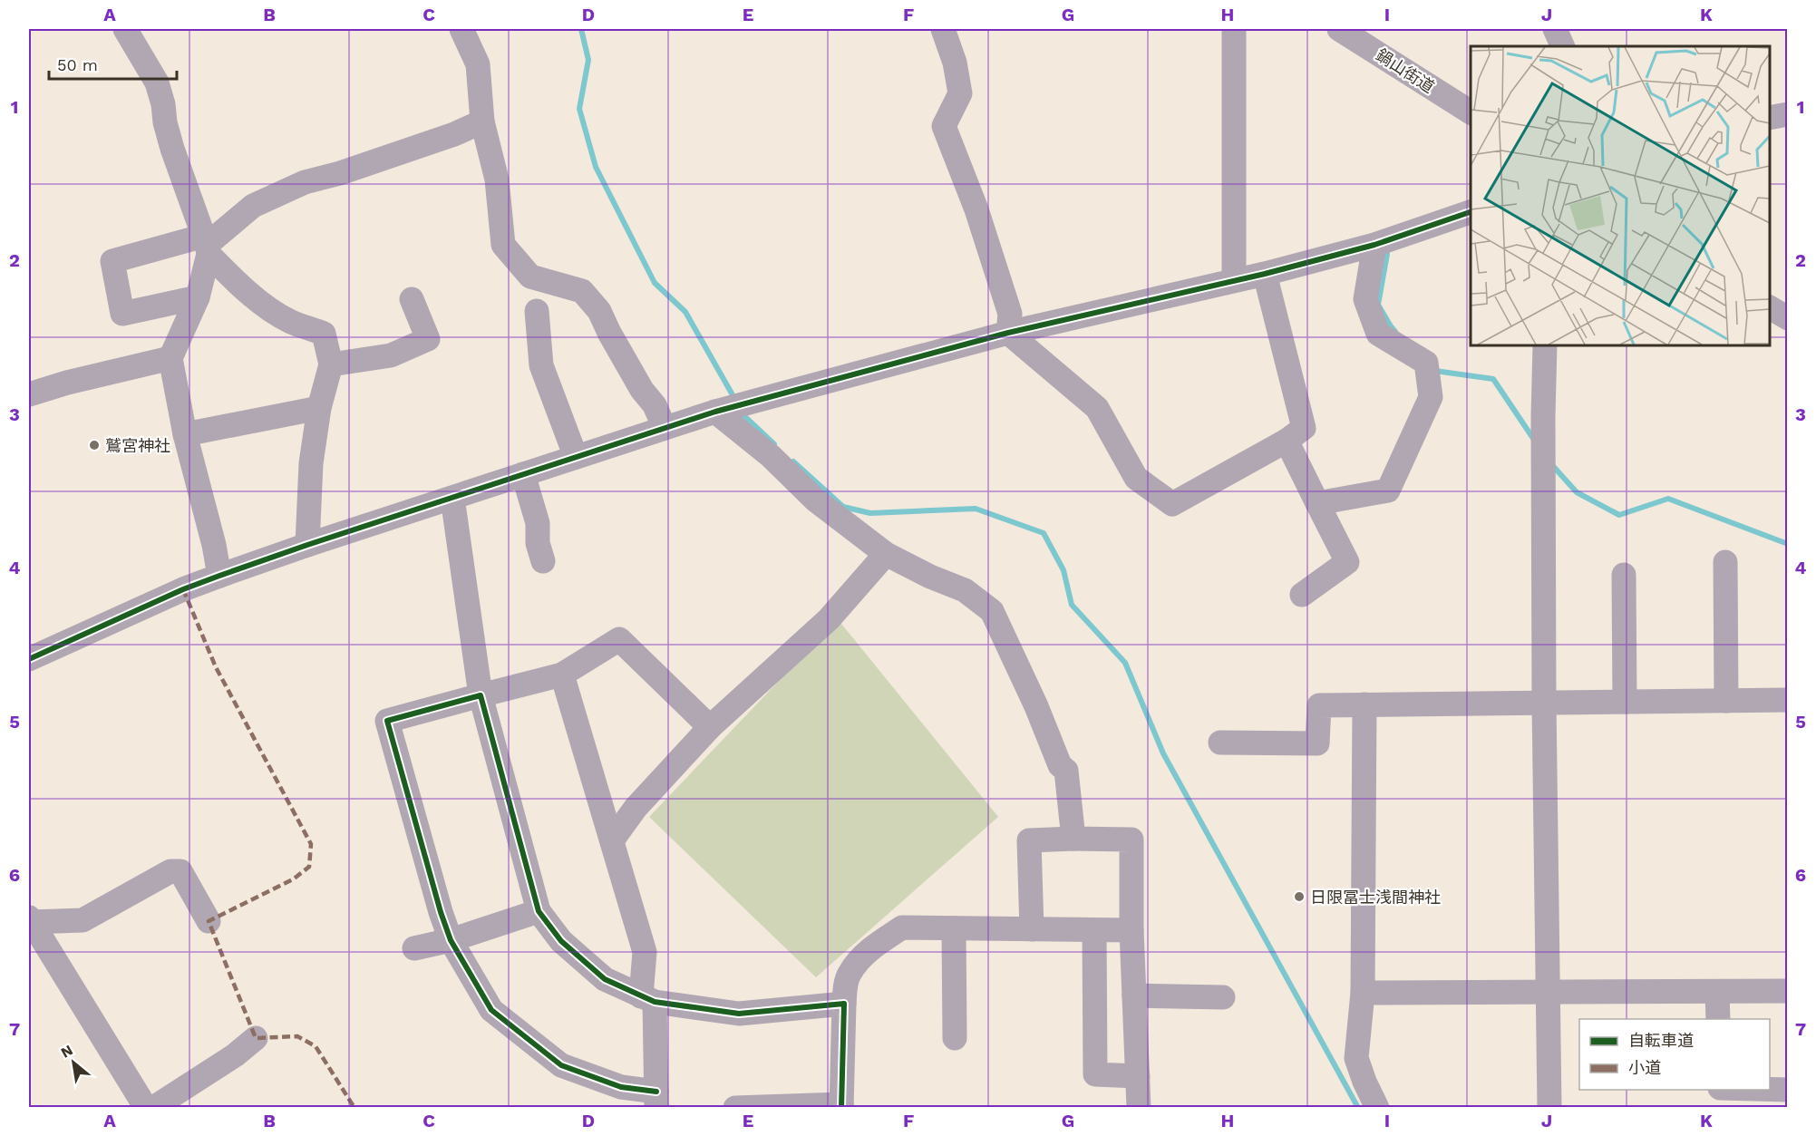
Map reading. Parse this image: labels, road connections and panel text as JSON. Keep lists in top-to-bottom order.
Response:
{
  "streets": {
    "street": ["鍋山街道"]
  },
  "places": ["鷲宮神社", "日限冨士浅間神社"],
  "legend": ["自転車道", "小道"],
  "scale_bar": "50 m",
  "north": "top left",
  "grid": {
    "columns": [
      "A",
      "B",
      "C",
      "D",
      "E",
      "F",
      "G",
      "H",
      "I",
      "J",
      "K"
    ],
    "rows": [
      "1",
      "2",
      "3",
      "4",
      "5",
      "6",
      "7"
    ]
  }
}
